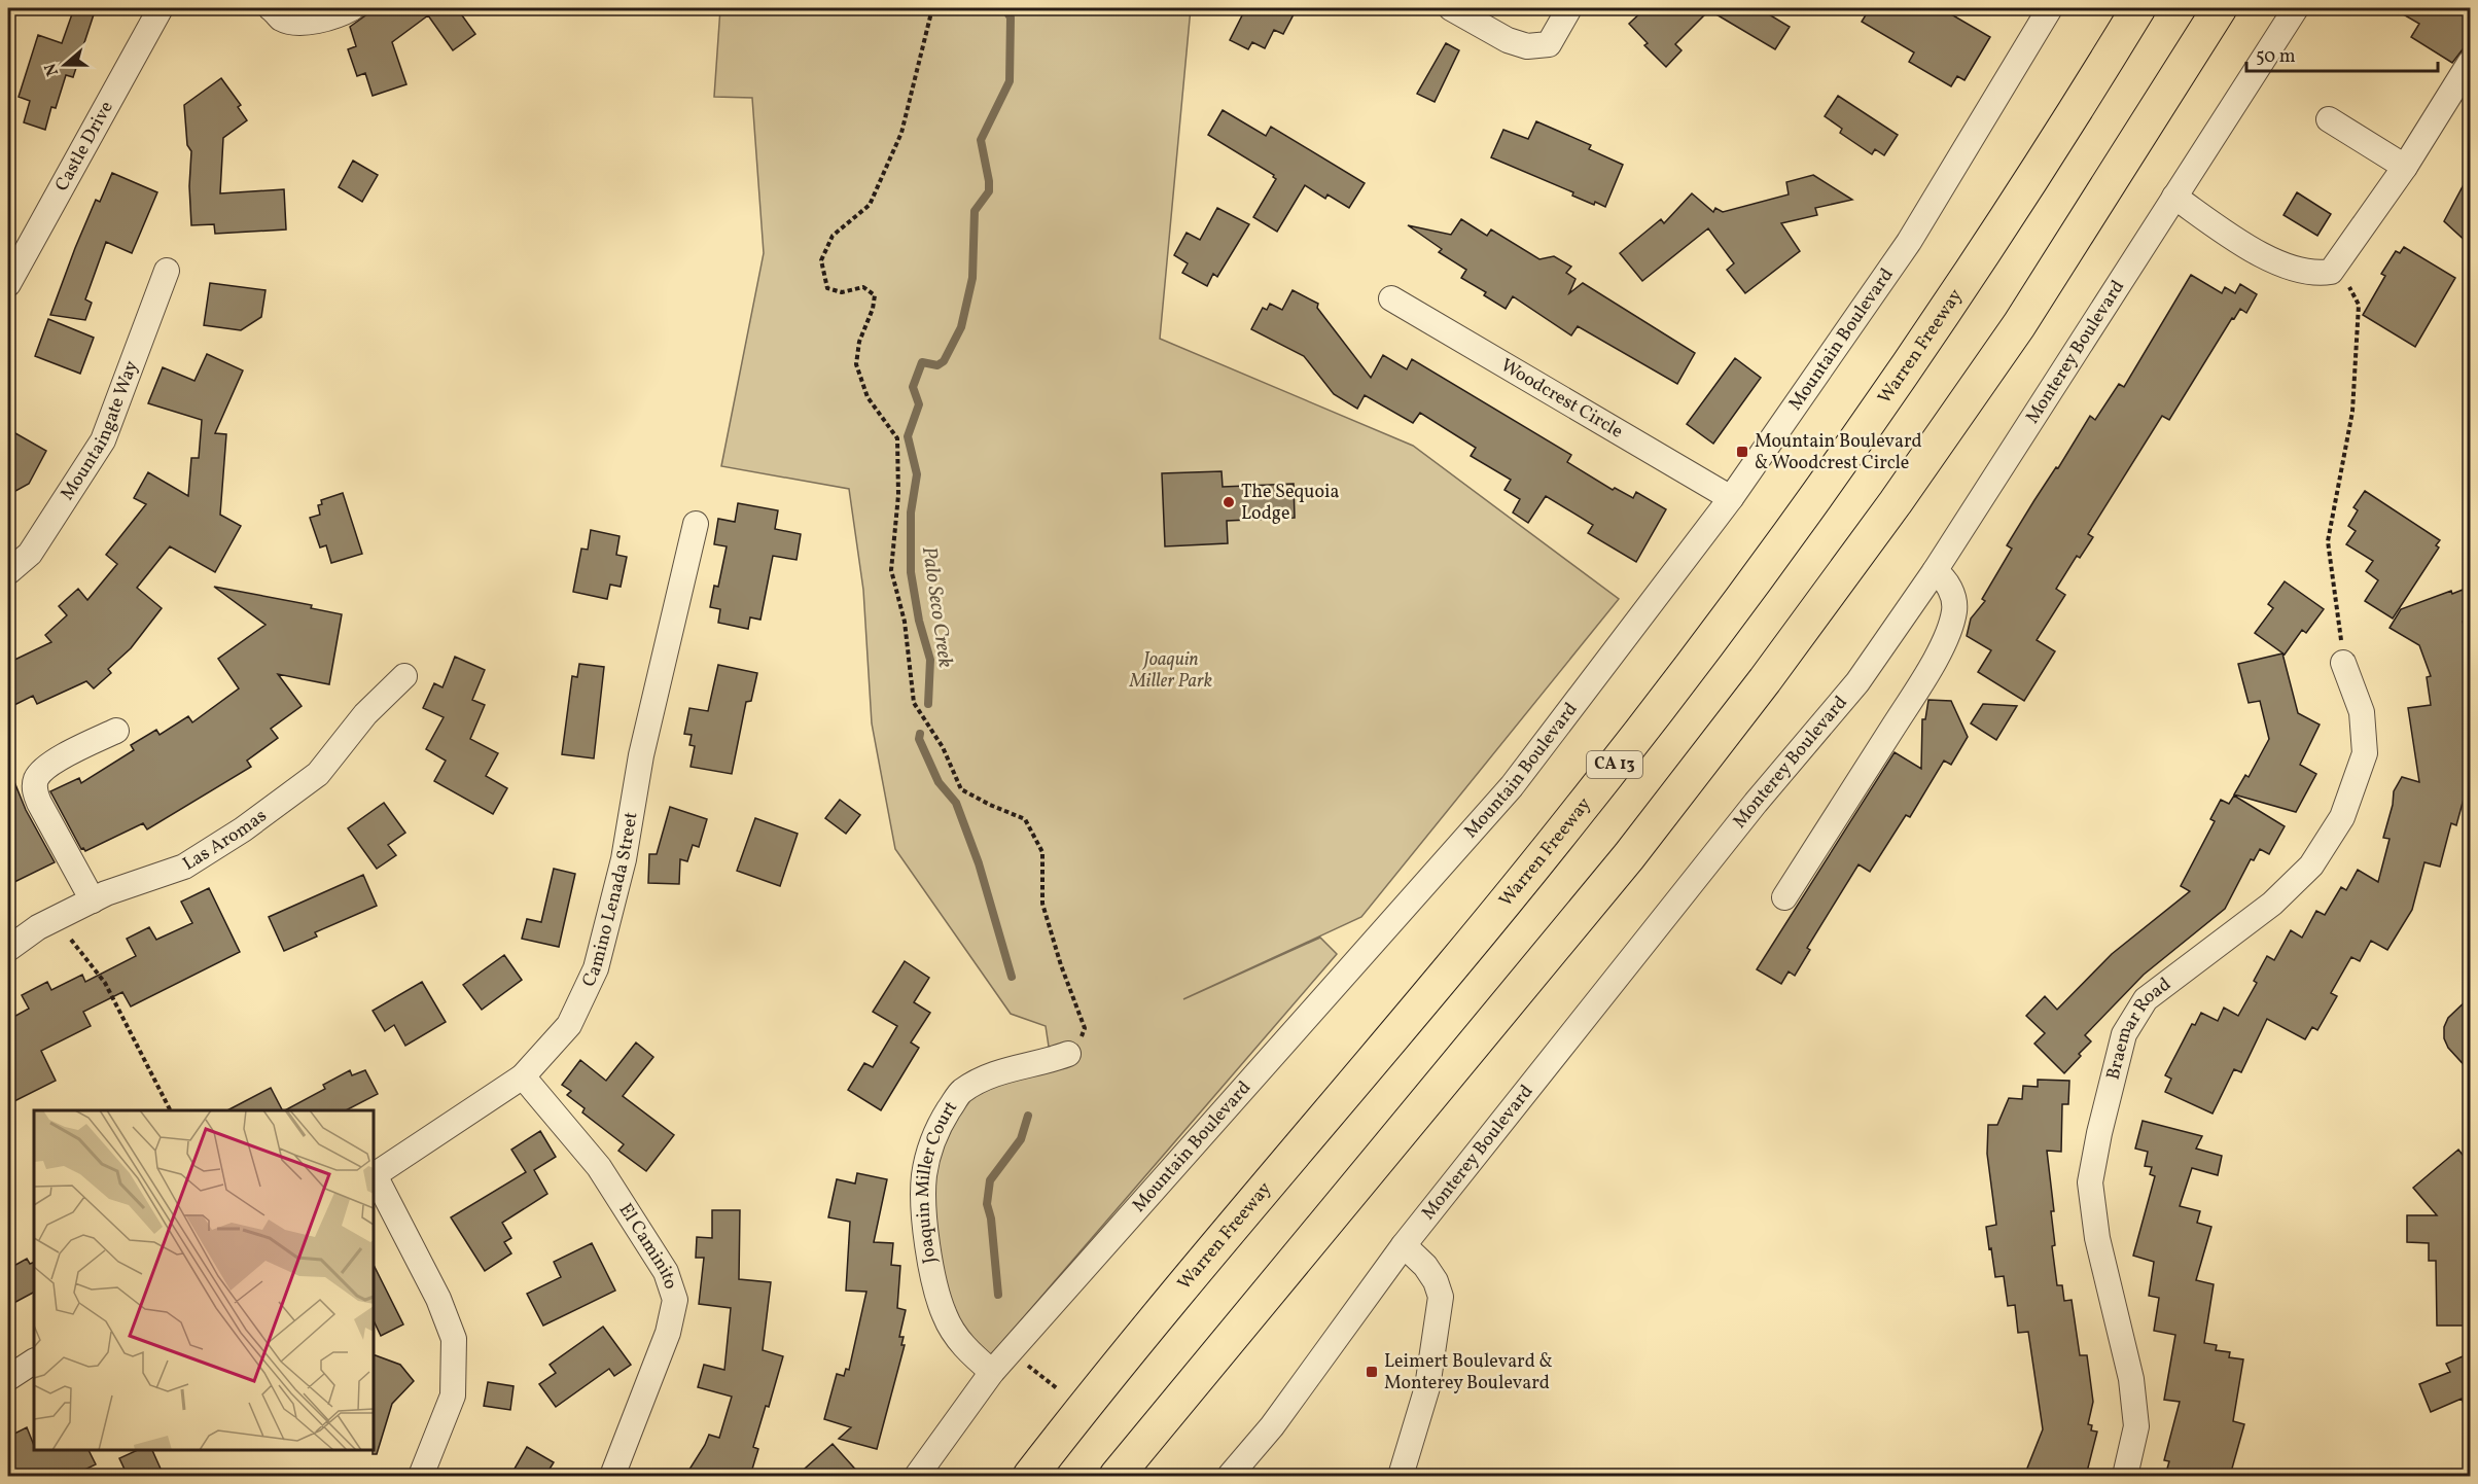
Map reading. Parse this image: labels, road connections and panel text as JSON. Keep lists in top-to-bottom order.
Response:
{
  "streets": {
    "highway": ["Warren Freeway", "CA 13"],
    "street": [
      "Castle Drive",
      "Mountain Boulevard",
      "Monterey Boulevard",
      "Woodcrest Circle",
      "Mountaingate Way",
      "Las Aromas",
      "Camino Lenada Street",
      "Braemar Road",
      "Joaquin Miller Court",
      "El Caminito"
    ]
  },
  "crossings": [
    ["Mountain Boulevard", "Woodcrest Circle"],
    ["Mountain Boulevard", "Joaquin Miller Court"],
    ["Camino Lenada Street", "El Caminito"]
  ],
  "water": ["Palo Seco Creek"],
  "parks": ["Joaquin Miller Park"],
  "places": {
    "transit": ["Mountain Boulevard & Woodcrest Circle", "Leimert Boulevard & Monterey Boulevard"],
    "other": ["The Sequoia Lodge"]
  },
  "scale_bar": "50 m",
  "north": "left"
}
